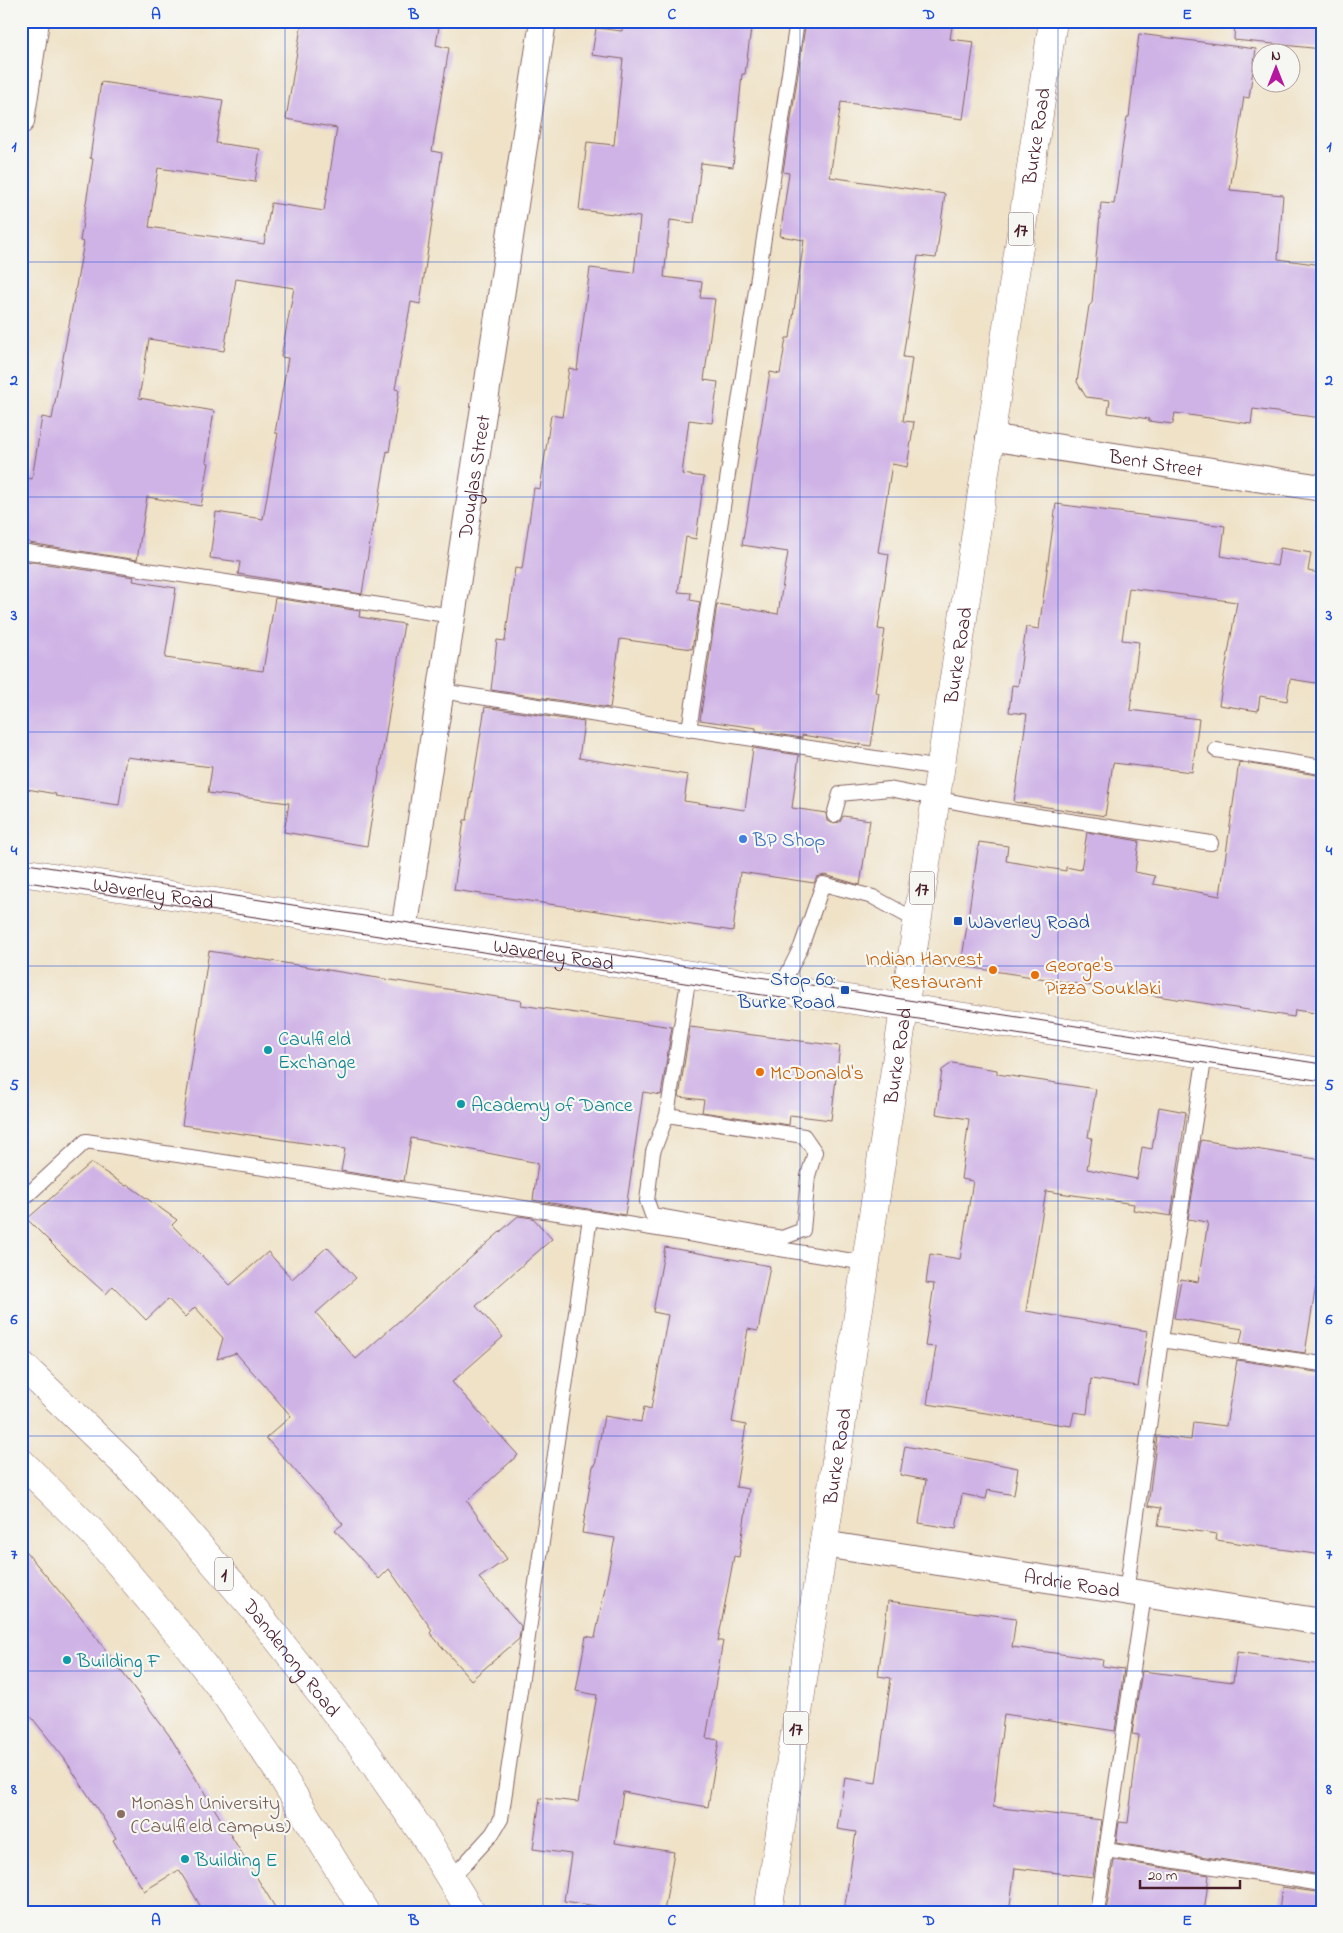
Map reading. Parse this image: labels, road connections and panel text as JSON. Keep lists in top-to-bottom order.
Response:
{
  "streets": {
    "main road": [
      "Burke Road",
      "17",
      "Waverley Road",
      "1",
      "Dandenong Road"
    ],
    "street": ["Bent Street", "Douglas Street", "Ardrie Road"]
  },
  "crossings": [
    ["Burke Road", "Bent Street"],
    ["Burke Road", "Waverley Road"],
    ["Burke Road", "Ardrie Road"],
    ["Douglas Street", "Waverley Road"]
  ],
  "places": {
    "other": [
      "BP Shop",
      "Indian Harvest Restaurant",
      "George's Pizza Souklaki",
      "Caulfield Exchange",
      "McDonald's",
      "Academy of Dance",
      "Building F",
      "Monash University (Caulfield campus)",
      "Building E"
    ],
    "transit": ["Waverley Road", "Stop 60: Burke Road"]
  },
  "scale_bar": "20 m",
  "north": "top",
  "grid": {
    "columns": [
      "A",
      "B",
      "C",
      "D",
      "E"
    ],
    "rows": [
      "1",
      "2",
      "3",
      "4",
      "5",
      "6",
      "7",
      "8"
    ]
  }
}
